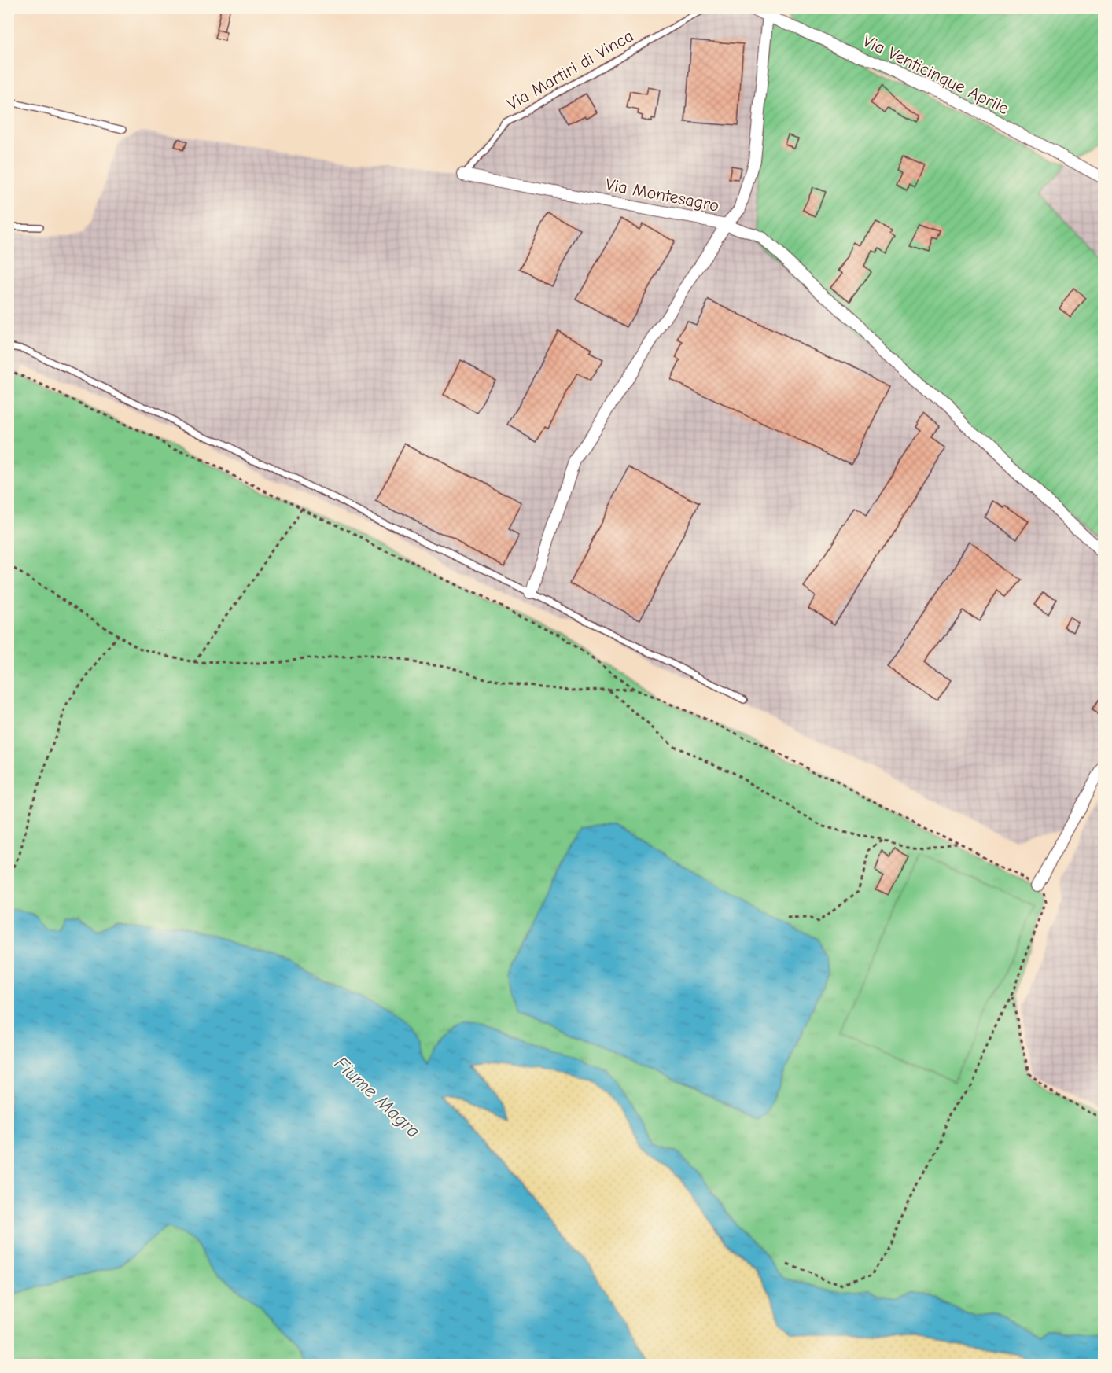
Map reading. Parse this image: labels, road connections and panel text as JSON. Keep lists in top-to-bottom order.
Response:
{
  "streets": {
    "street": ["Via Venticinque Aprile", "Via Montesagro"],
    "lane": ["Via Martiri di Vinca"]
  },
  "crossings": [
    ["Via Martiri di Vinca", "Via Montesagro"],
    ["Via Venticinque Aprile", "Via Montesagro"]
  ],
  "water": ["Fiume Magra"]
}
